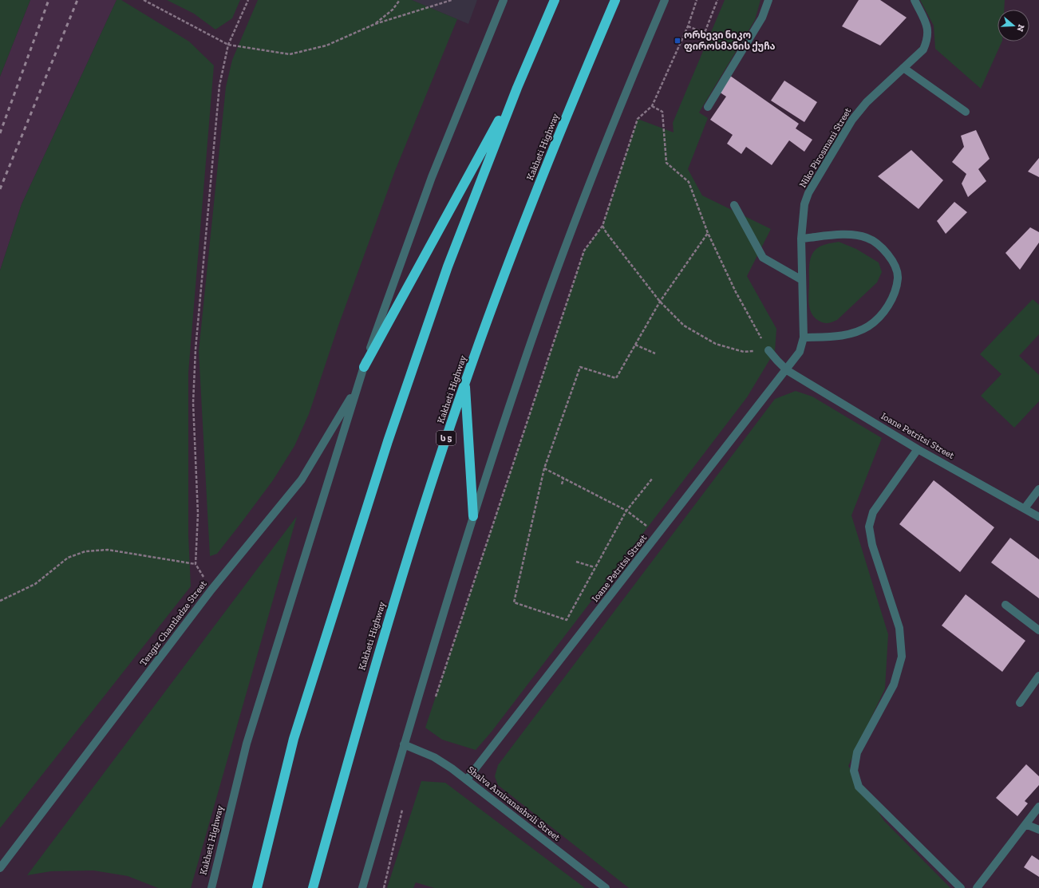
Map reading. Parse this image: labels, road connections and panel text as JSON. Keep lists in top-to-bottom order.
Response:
{
  "streets": {
    "highway": ["Kakheti Highway", "ს 5"],
    "street": [
      "Niko Pirosmani Street",
      "Ioane Petritsi Street",
      "Tengiz Chantladze Street",
      "Shalva Amiranashvili Street"
    ]
  },
  "crossings": [
    ["Kakheti Highway", "Tengiz Chantladze Street"],
    ["Niko Pirosmani Street", "Ioane Petritsi Street"],
    ["Ioane Petritsi Street", "Shalva Amiranashvili Street"]
  ],
  "places": {
    "transit": ["ორხევი ნიკო ფიროსმანის ქუჩა"]
  },
  "north": "right"
}
